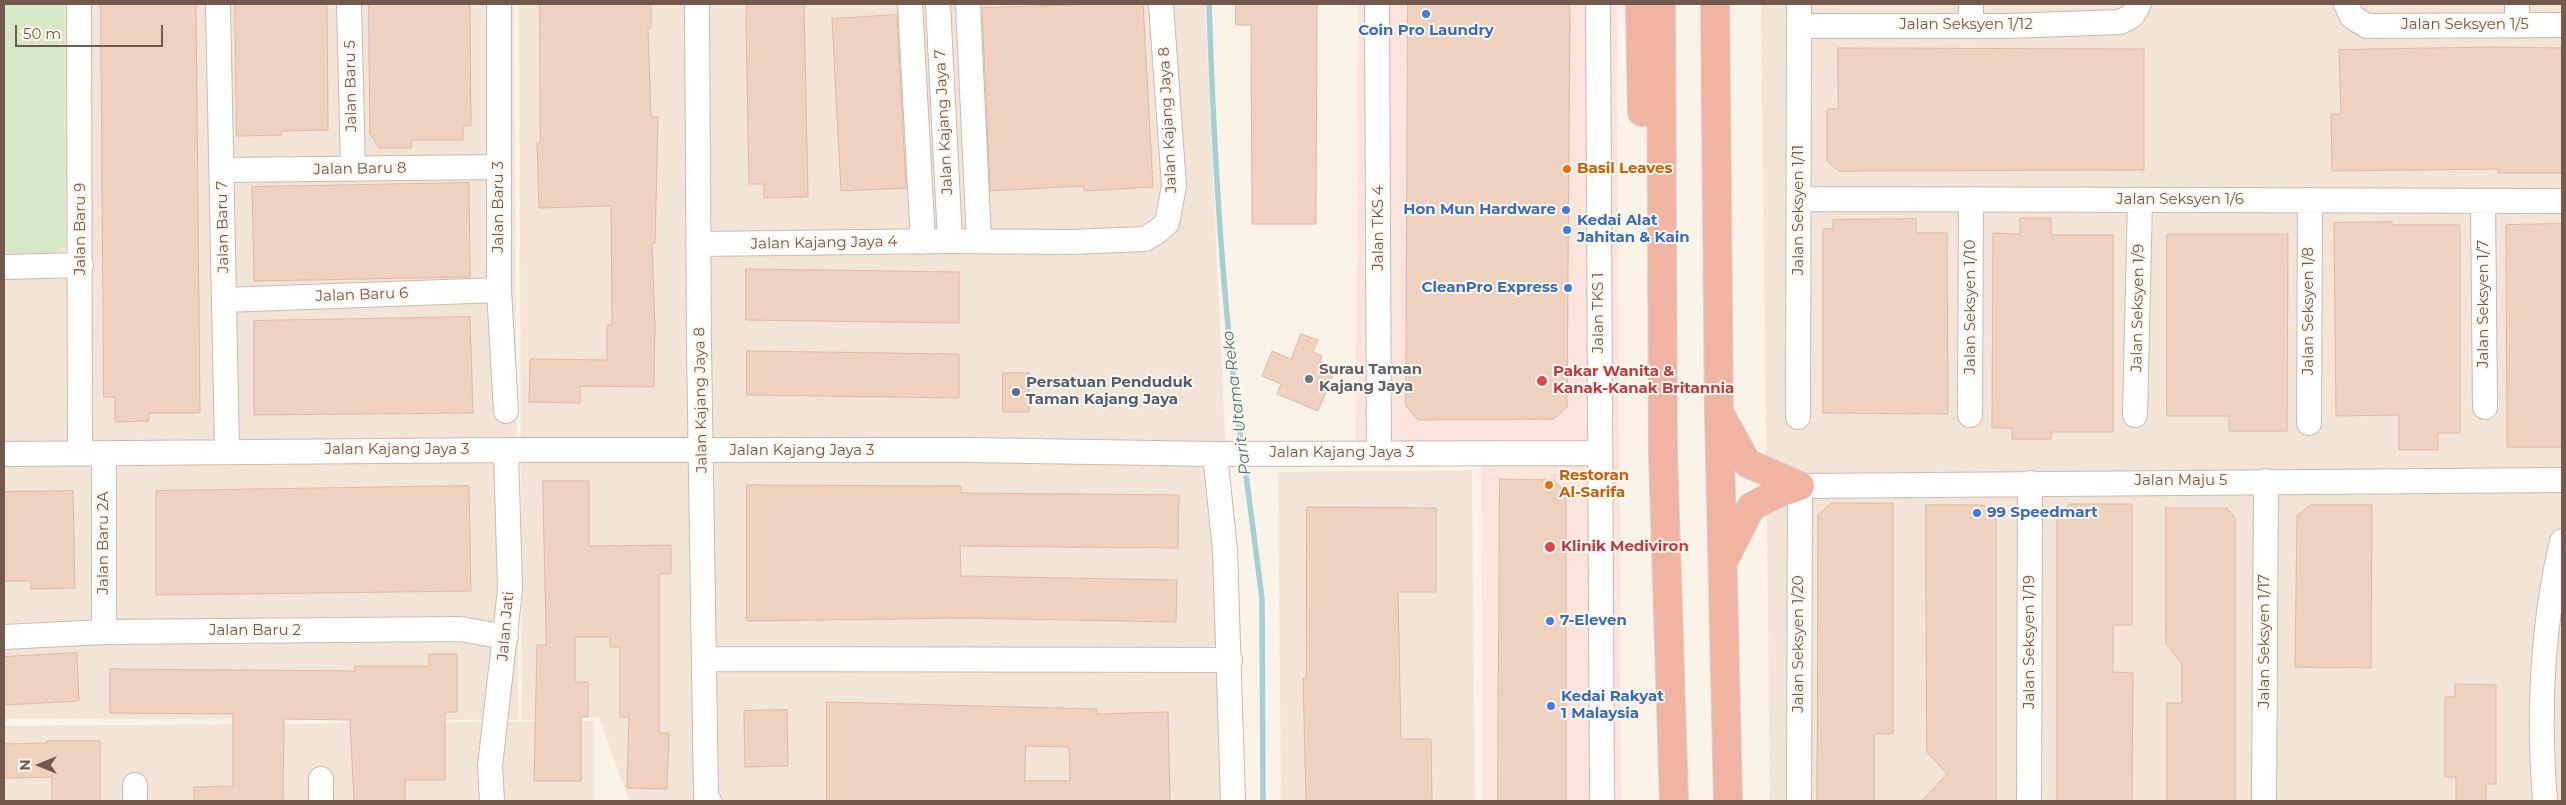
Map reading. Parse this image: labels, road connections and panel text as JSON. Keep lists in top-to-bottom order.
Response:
{
  "streets": {
    "street": [
      "Jalan Seksyen 1/12",
      "Jalan Seksyen 1/5",
      "Jalan Baru 5",
      "Jalan Kajang Jaya 8",
      "Jalan Kajang Jaya 7",
      "Jalan Baru 8",
      "Jalan Seksyen 1/6",
      "Jalan Baru 3",
      "Jalan Seksyen 1/11",
      "Jalan Baru 7",
      "Jalan TKS 4",
      "Jalan Baru 9",
      "Jalan Kajang Jaya 4",
      "Jalan Baru 6",
      "Jalan Seksyen 1/7",
      "Jalan Seksyen 1/10",
      "Jalan Seksyen 1/9",
      "Jalan Seksyen 1/8",
      "Jalan TKS 1",
      "Jalan Kajang Jaya 3",
      "Jalan Maju 5",
      "Jalan Baru 2A",
      "Jalan Jati",
      "Jalan Baru 2",
      "Jalan Seksyen 1/17",
      "Jalan Seksyen 1/19",
      "Jalan Seksyen 1/20"
    ]
  },
  "crossings": [
    ["Jalan Seksyen 1/12", "Jalan Seksyen 1/11"],
    ["Jalan Baru 5", "Jalan Baru 8"],
    ["Jalan Kajang Jaya 8", "Jalan Kajang Jaya 7"],
    ["Jalan Kajang Jaya 8", "Jalan Kajang Jaya 4"],
    ["Jalan Kajang Jaya 8", "Jalan Kajang Jaya 3"],
    ["Jalan Kajang Jaya 7", "Jalan Kajang Jaya 4"],
    ["Jalan Baru 8", "Jalan Baru 3"],
    ["Jalan Baru 8", "Jalan Baru 7"],
    ["Jalan Seksyen 1/6", "Jalan Seksyen 1/11"],
    ["Jalan Seksyen 1/6", "Jalan Seksyen 1/7"],
    ["Jalan Seksyen 1/6", "Jalan Seksyen 1/10"],
    ["Jalan Seksyen 1/6", "Jalan Seksyen 1/9"],
    ["Jalan Seksyen 1/6", "Jalan Seksyen 1/8"],
    ["Jalan Baru 3", "Jalan Baru 6"],
    ["Jalan Baru 7", "Jalan Baru 6"],
    ["Jalan Baru 7", "Jalan Kajang Jaya 3"],
    ["Jalan TKS 4", "Jalan Kajang Jaya 3"],
    ["Jalan Baru 9", "Jalan Kajang Jaya 3"],
    ["Jalan TKS 1", "Jalan Kajang Jaya 3"],
    ["Jalan Kajang Jaya 3", "Jalan Baru 2A"],
    ["Jalan Kajang Jaya 3", "Jalan Jati"],
    ["Jalan Maju 5", "Jalan Seksyen 1/17"],
    ["Jalan Maju 5", "Jalan Seksyen 1/19"],
    ["Jalan Maju 5", "Jalan Seksyen 1/20"],
    ["Jalan Baru 2A", "Jalan Baru 2"],
    ["Jalan Jati", "Jalan Baru 2"]
  ],
  "water": ["Parit Utama Reko"],
  "places": [
    "Coin Pro Laundry",
    "Basil Leaves",
    "Hon Mun Hardware",
    "Kedai Alat Jahitan & Kain",
    "CleanPro Express",
    "Surau Taman Kajang Jaya",
    "Pakar Wanita & Kanak-Kanak Britannia",
    "Persatuan Penduduk Taman Kajang Jaya",
    "Restoran Al-Sarifa",
    "99 Speedmart",
    "Klinik Mediviron",
    "7-Eleven",
    "Kedai Rakyat 1 Malaysia"
  ],
  "scale_bar": "50 m",
  "north": "left"
}
